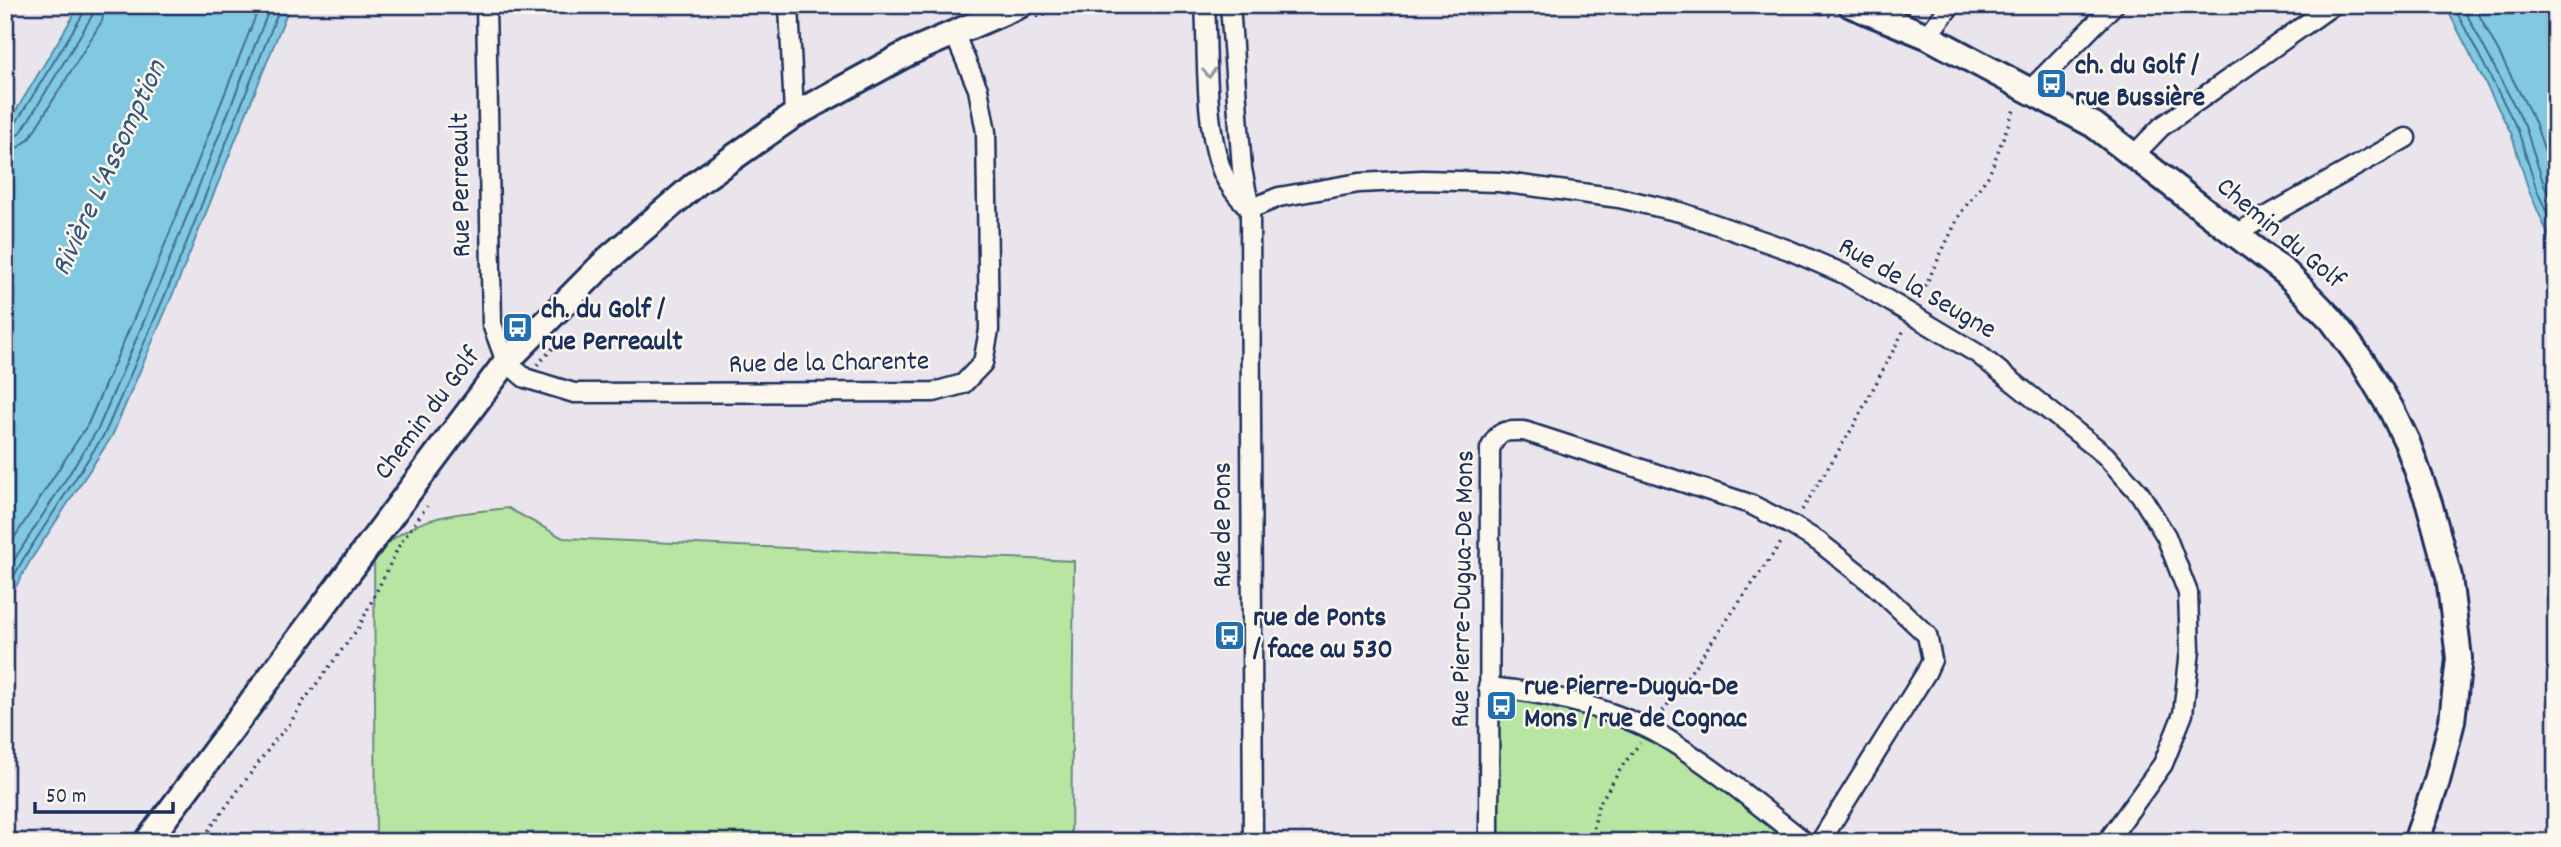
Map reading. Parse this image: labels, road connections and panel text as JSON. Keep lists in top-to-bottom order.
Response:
{
  "streets": {
    "street": [
      "Rue Perreault",
      "Chemin du Golf",
      "Rue de la Seugne",
      "Rue de la Charente",
      "Rue de Pons",
      "Rue Pierre-Dugua-De Mons"
    ]
  },
  "crossings": [
    ["Rue Perreault", "Chemin du Golf"],
    ["Rue Perreault", "Rue de la Charente"],
    ["Chemin du Golf", "Rue de la Charente"],
    ["Rue de la Seugne", "Rue de Pons"]
  ],
  "water": ["Rivière L'Assomption"],
  "places": {
    "bus stop": [
      "ch. du Golf / rue Bussière",
      "ch. du Golf / rue Perreault",
      "rue de Ponts / face au 530",
      "rue Pierre-Dugua-De Mons / rue de Cognac"
    ]
  },
  "scale_bar": "50 m"
}
